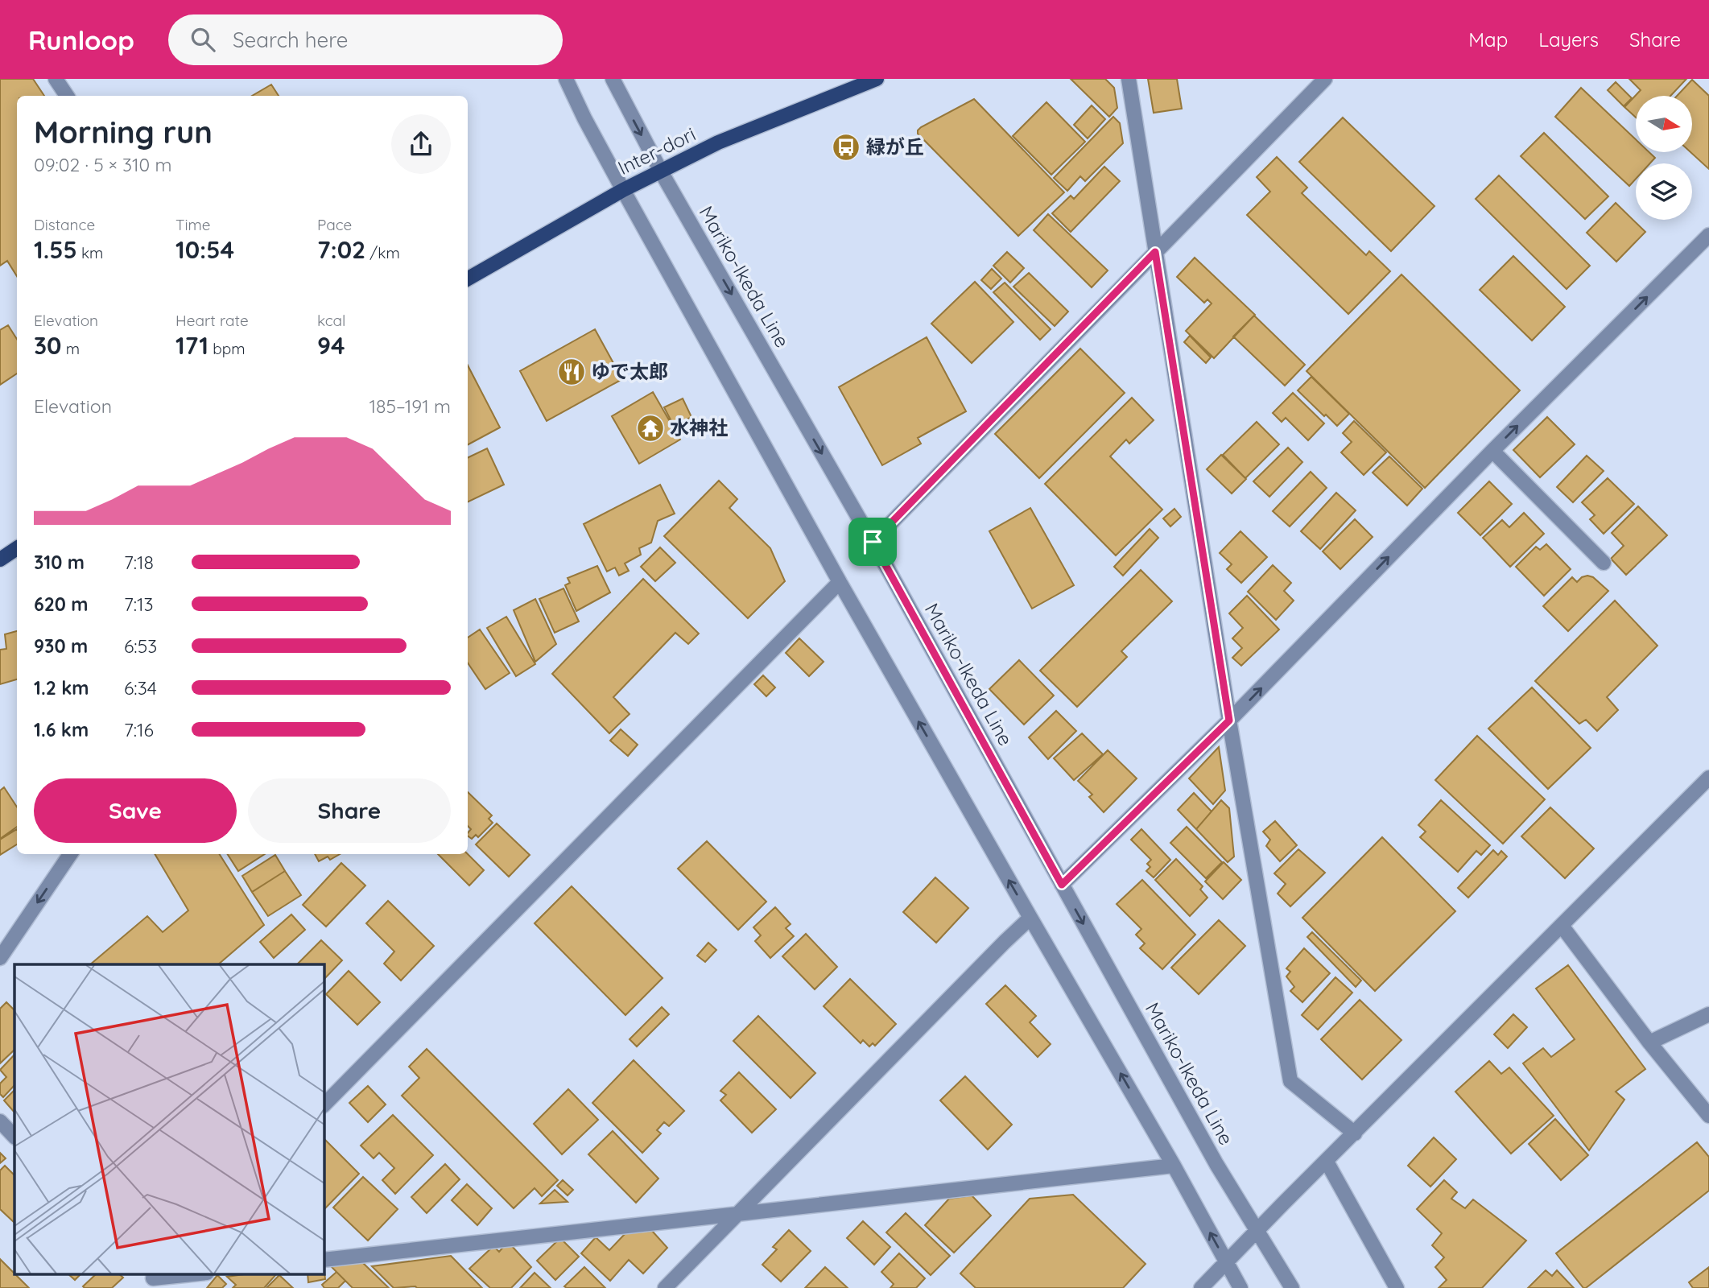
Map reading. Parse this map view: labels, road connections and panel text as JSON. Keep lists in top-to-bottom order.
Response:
{
  "streets": {
    "main road": ["Inter-dori"],
    "street": ["Mariko-Ikeda Line"]
  },
  "crossings": [
    ["Inter-dori", "Mariko-Ikeda Line"]
  ],
  "places": {
    "bus stop": ["緑が丘"],
    "restaurant": ["ゆで太郎"],
    "temple": ["水神社"]
  },
  "north": "right",
  "page": {
    "header": "Runloop",
    "search": "Search here",
    "nav": ["Map", "Layers", "Share"],
    "heading": ["Morning run", "09:02 · 5 × 310 m"],
    "stats": [
      ["Distance", "1.55 km"],
      ["Time", "10:54"],
      ["Pace", "7:02 /km"],
      ["Elevation", "30 m"],
      ["Heart rate", "171 bpm"],
      ["kcal", "94"]
    ],
    "chart": ["Elevation", "185–191 m"],
    "list": [
      {
        "name": "310 m",
        "note": "7:18"
      },
      {
        "name": "620 m",
        "note": "7:13"
      },
      {
        "name": "930 m",
        "note": "6:53"
      },
      {
        "name": "1.2 km",
        "note": "6:34"
      },
      {
        "name": "1.6 km",
        "note": "7:16"
      }
    ],
    "buttons": ["Save", "Share"]
  }
}
